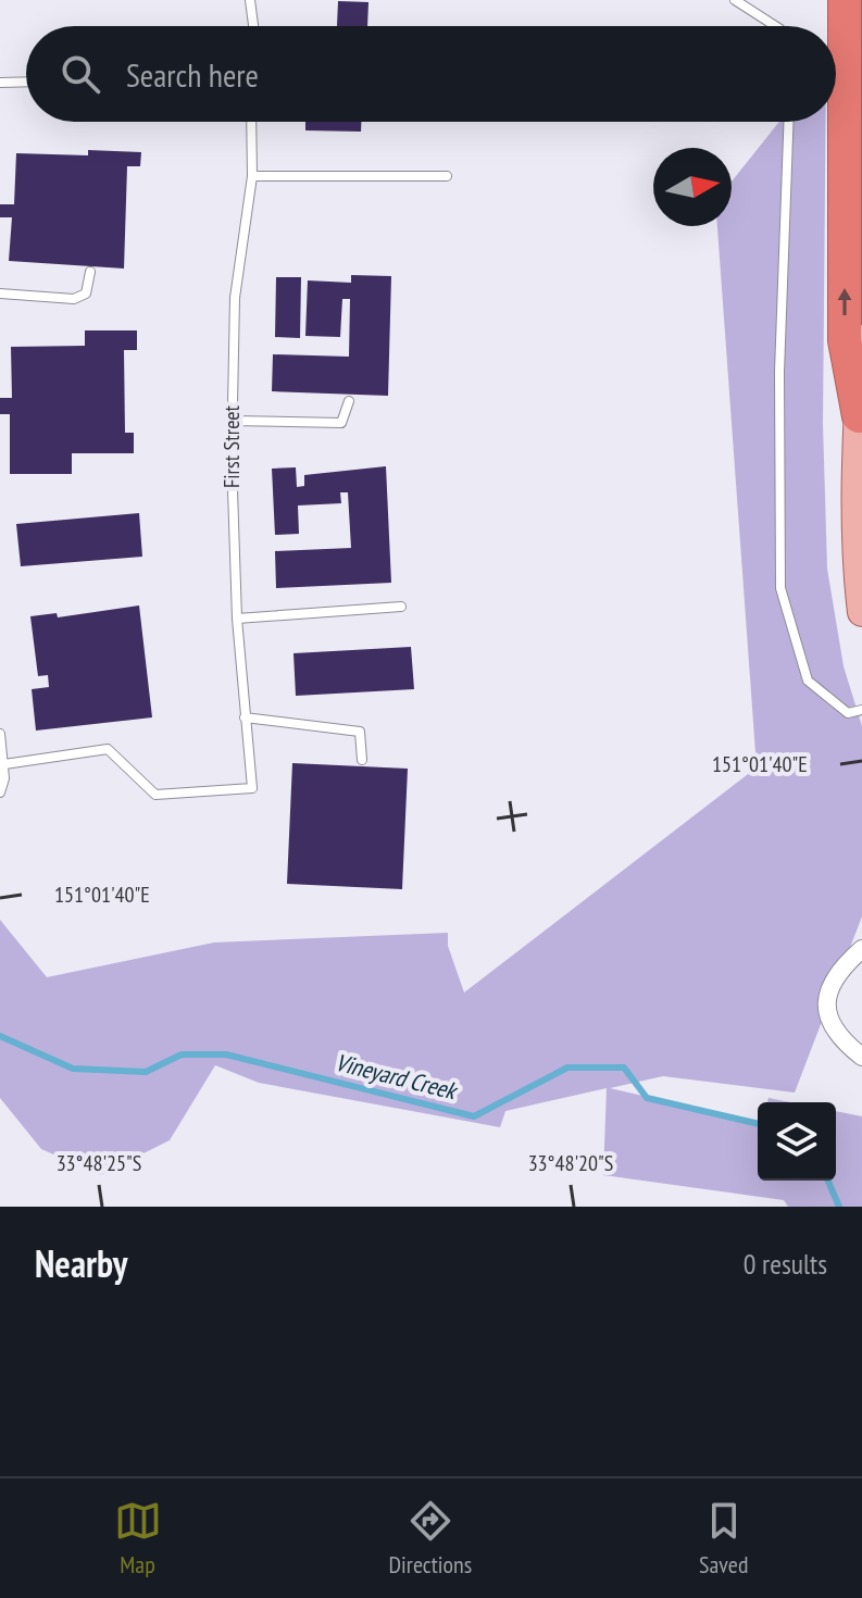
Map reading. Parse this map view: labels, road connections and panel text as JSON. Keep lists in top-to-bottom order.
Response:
{
  "streets": {
    "lane": ["First Street"]
  },
  "water": ["Vineyard Creek"],
  "north": "right",
  "page": {
    "search": "Search here",
    "heading": ["Nearby", "0 results"],
    "nav": ["Map", "Directions", "Saved"]
  },
  "coordinates": ["151°01'40\"E", "33°48'25\"S", "33°48'20\"S"]
}
